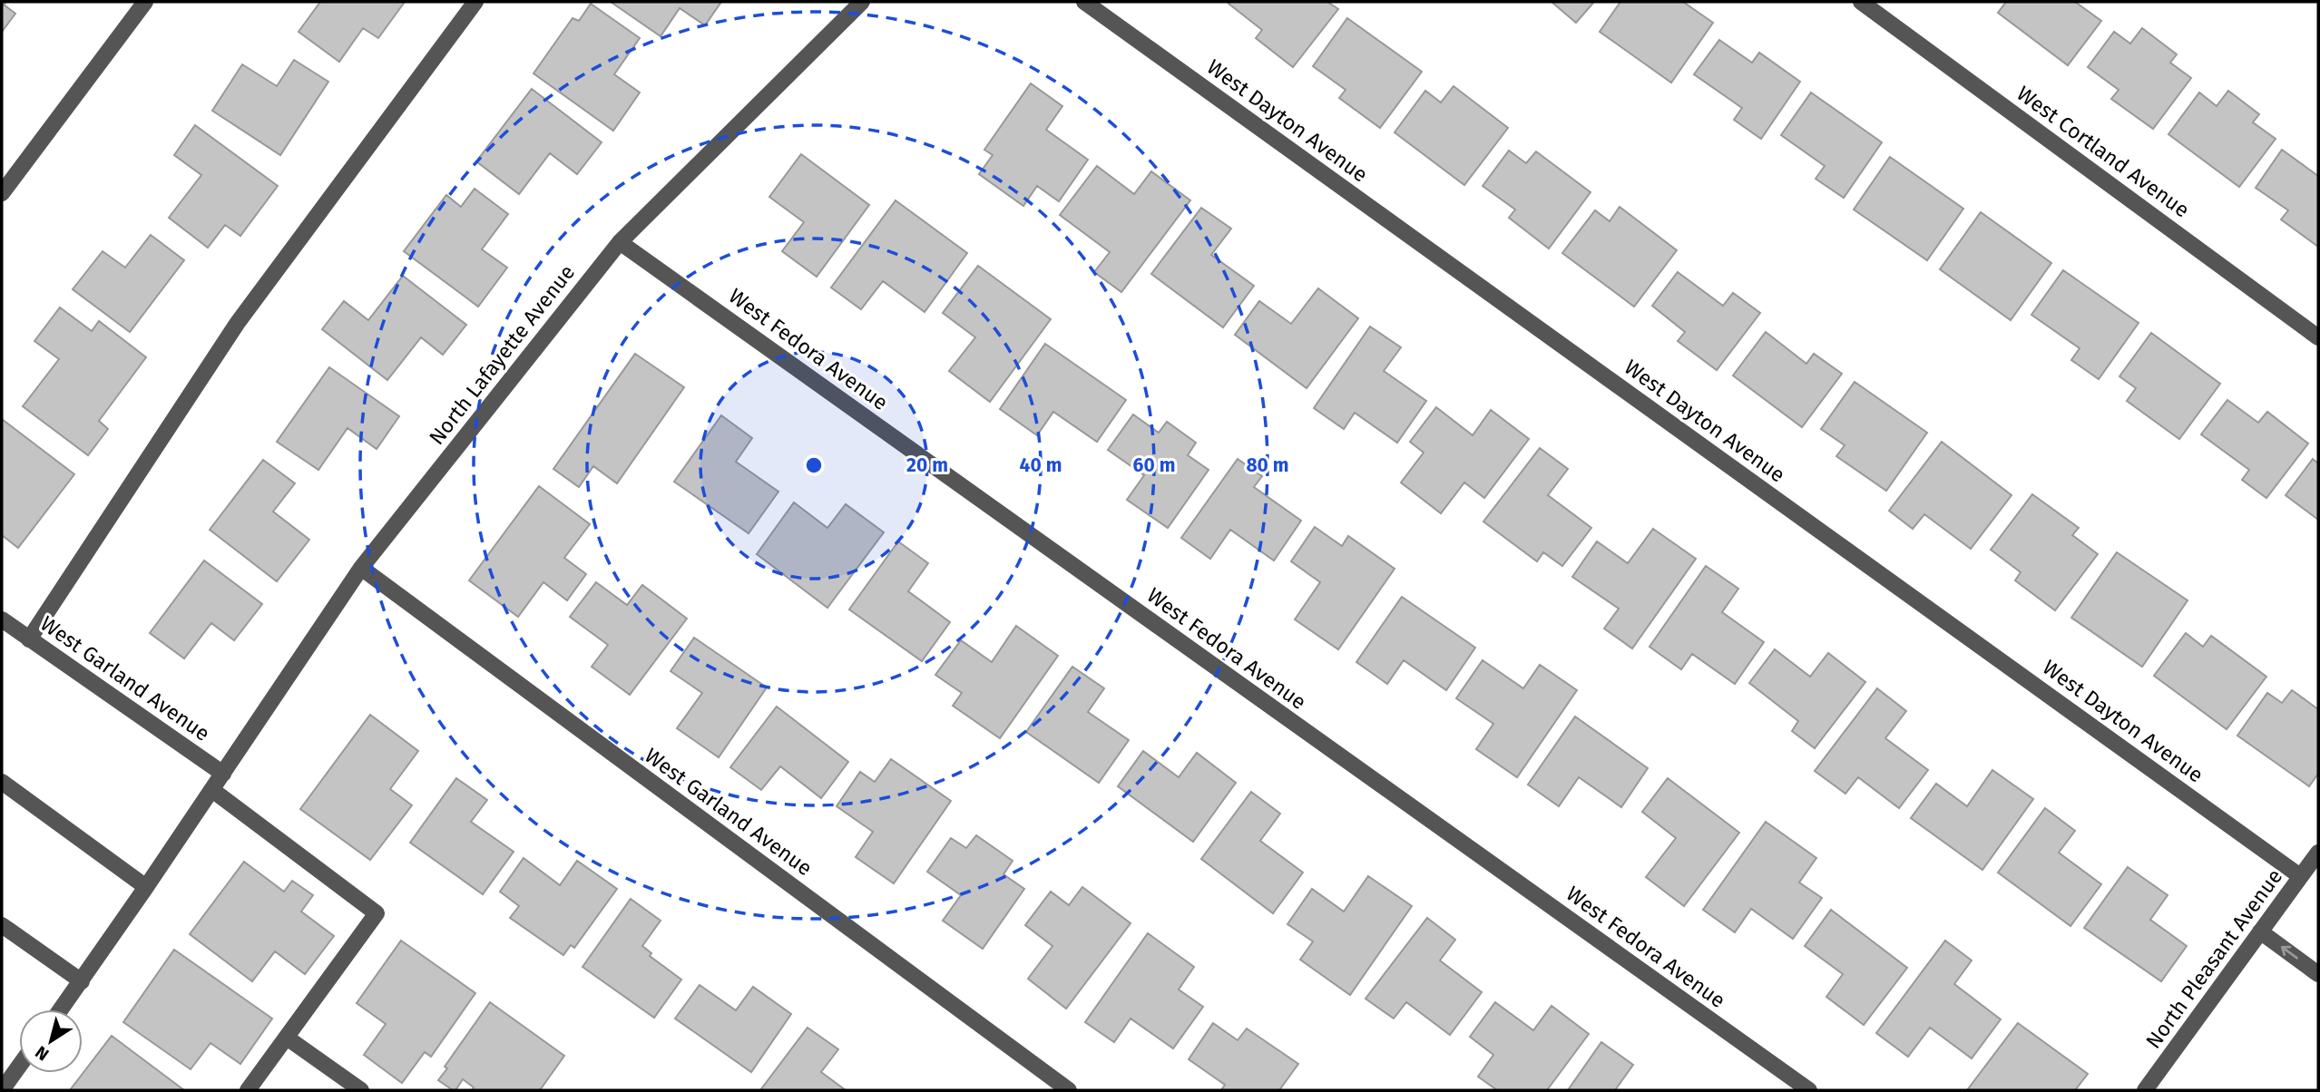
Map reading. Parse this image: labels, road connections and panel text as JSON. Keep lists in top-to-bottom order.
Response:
{
  "streets": {
    "street": [
      "West Dayton Avenue",
      "West Cortland Avenue",
      "West Fedora Avenue",
      "North Lafayette Avenue",
      "West Garland Avenue",
      "North Pleasant Avenue"
    ]
  },
  "crossings": [
    ["West Dayton Avenue", "North Pleasant Avenue"],
    ["West Fedora Avenue", "North Lafayette Avenue"],
    ["North Lafayette Avenue", "West Garland Avenue"]
  ],
  "north": "bottom left",
  "rings": [
    "20 m",
    "40 m",
    "60 m",
    "80 m"
  ]
}
